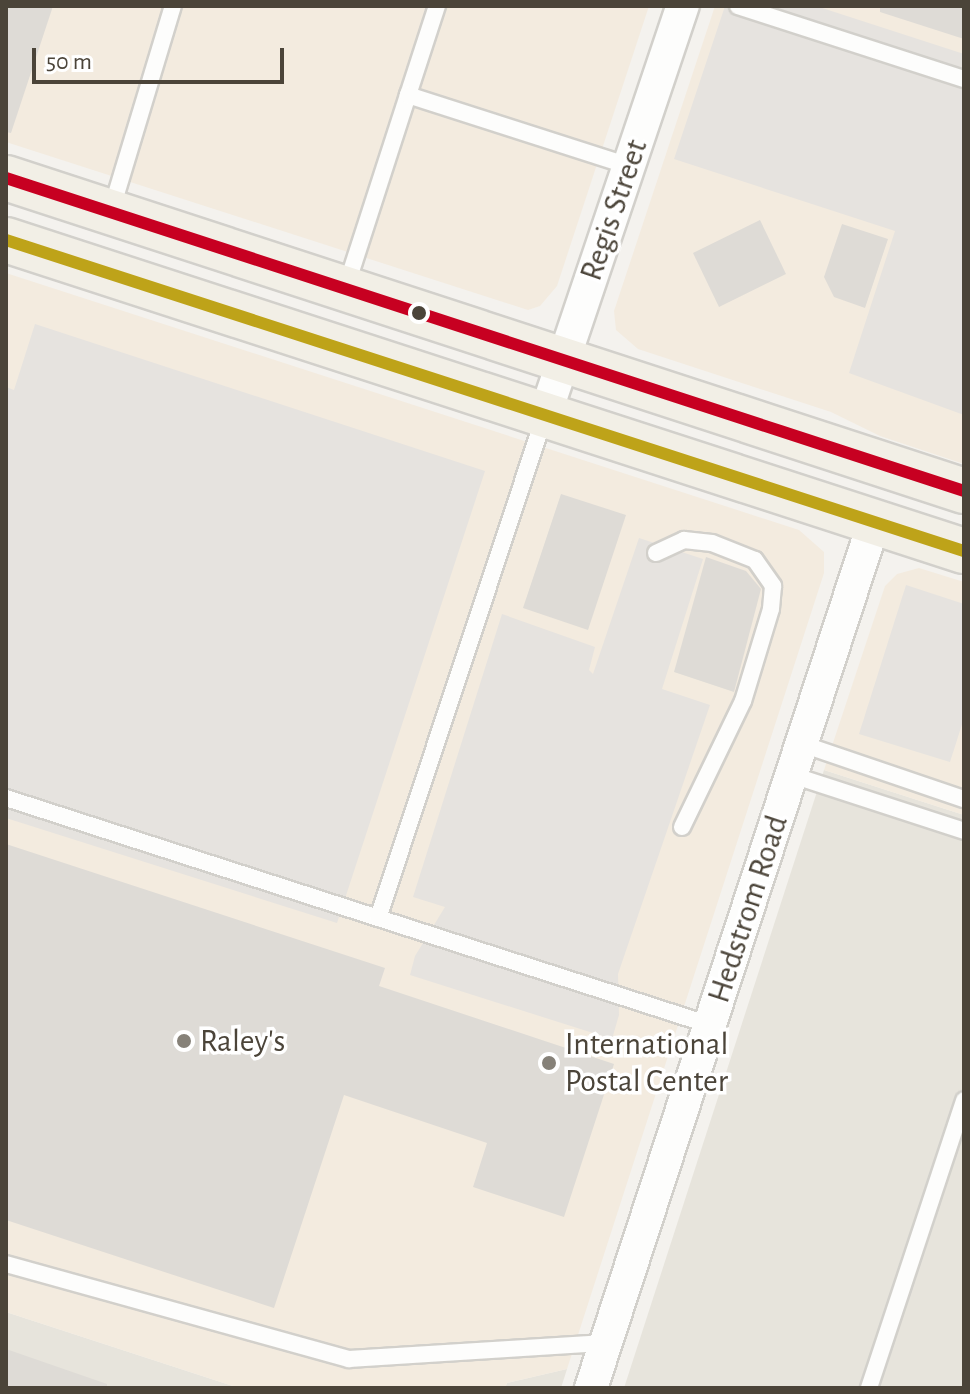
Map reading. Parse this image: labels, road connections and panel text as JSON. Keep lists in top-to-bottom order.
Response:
{
  "streets": {
    "street": ["Regis Street", "Hedstrom Road"]
  },
  "places": ["Raley's", "International Postal Center"],
  "scale_bar": "50 m"
}
